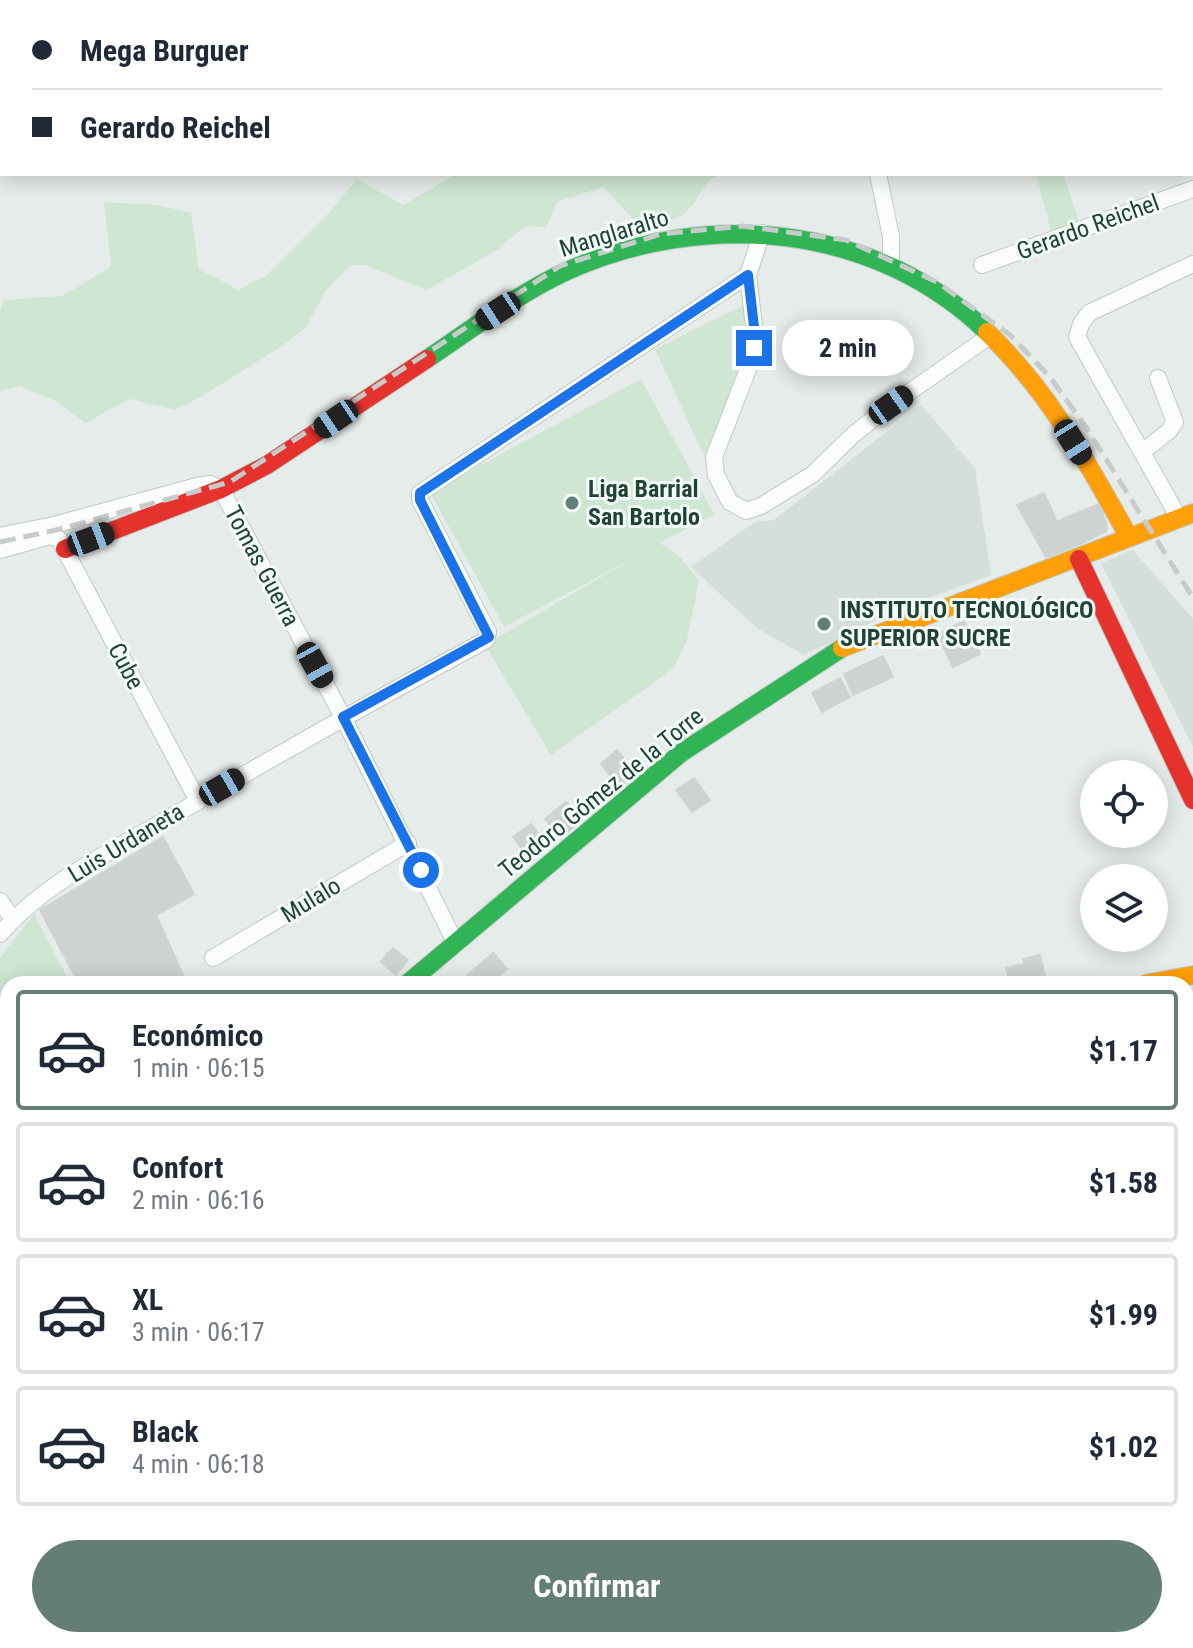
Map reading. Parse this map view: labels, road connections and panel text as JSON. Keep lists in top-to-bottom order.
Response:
{
  "streets": {
    "street": [
      "Gerardo Reichel",
      "Manglaralto",
      "Tomas Guerra",
      "Cube",
      "Teodoro Gómez de la Torre",
      "Luis Urdaneta",
      "Mulalo"
    ]
  },
  "crossings": [
    ["Manglaralto", "Tomas Guerra"],
    ["Manglaralto", "Teodoro Gómez de la Torre"],
    ["Tomas Guerra", "Teodoro Gómez de la Torre"],
    ["Tomas Guerra", "Luis Urdaneta"],
    ["Tomas Guerra", "Mulalo"],
    ["Cube", "Luis Urdaneta"]
  ],
  "places": ["Liga Barrial San Bartolo", "INSTITUTO TECNOLÓGICO SUPERIOR SUCRE"],
  "page": {
    "banner": ["Mega Burguer", "Gerardo Reichel"],
    "bubble": "2 min",
    "list": [
      {
        "name": "Económico",
        "note": "1 min · 06:15",
        "value": "$1.17"
      },
      {
        "name": "Confort",
        "note": "2 min · 06:16",
        "value": "$1.58"
      },
      {
        "name": "XL",
        "note": "3 min · 06:17",
        "value": "$1.99"
      },
      {
        "name": "Black",
        "note": "4 min · 06:18",
        "value": "$1.02"
      }
    ],
    "buttons": "Confirmar"
  }
}
